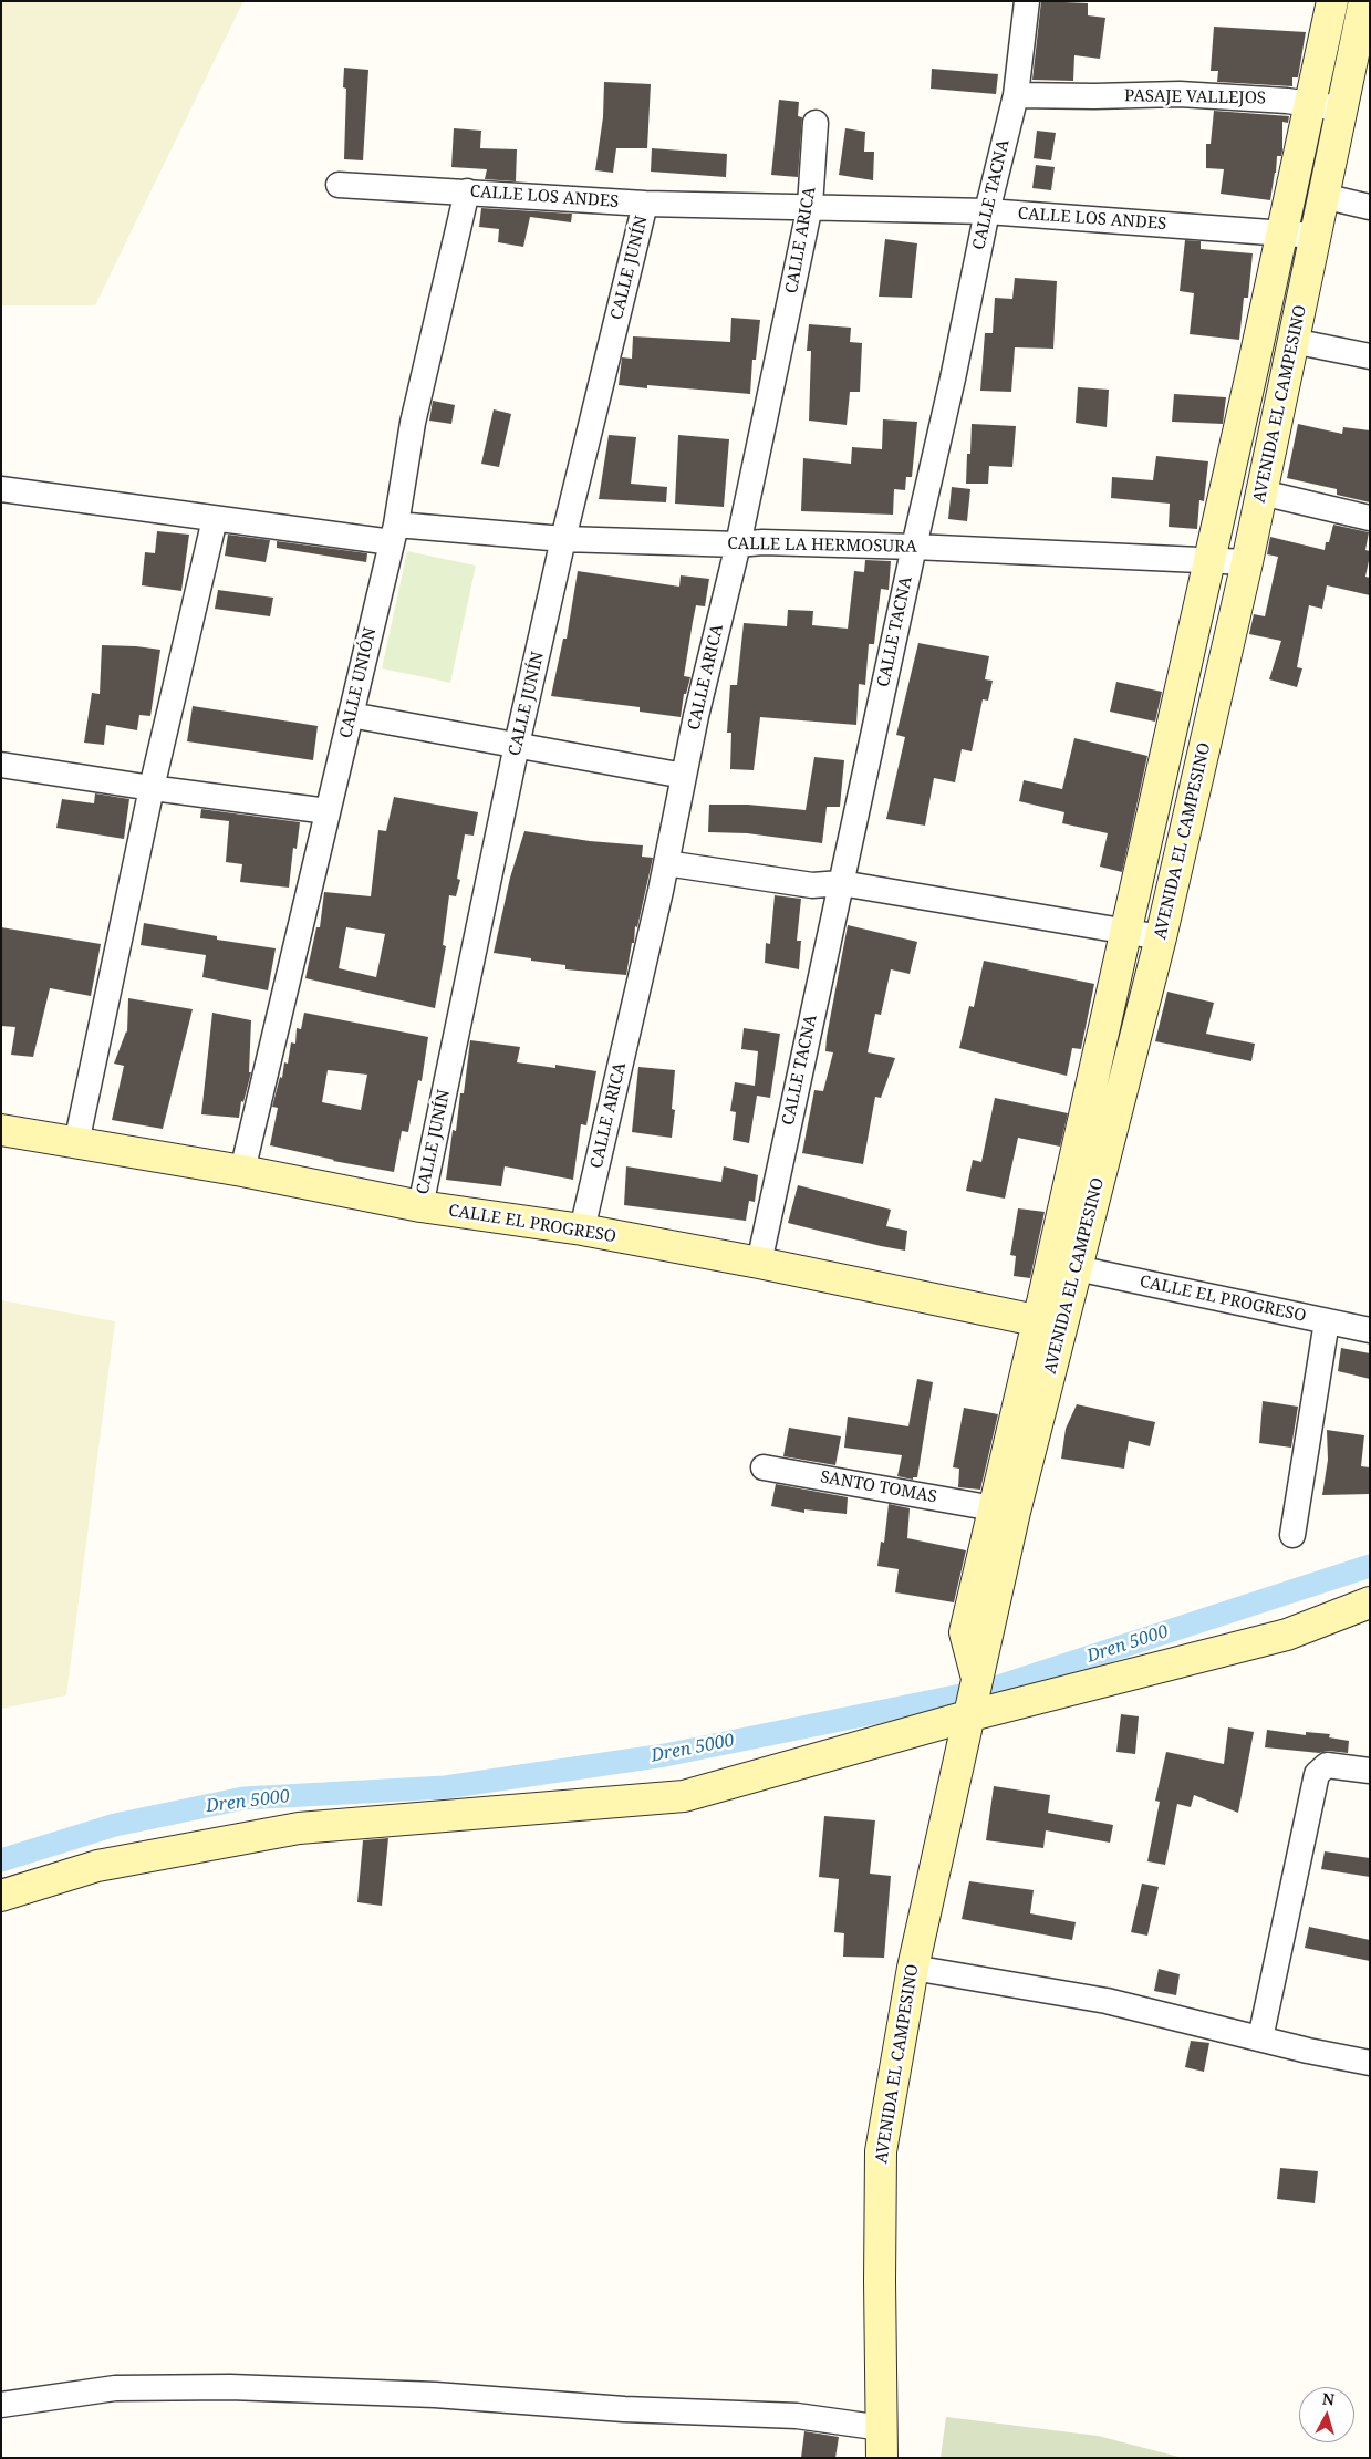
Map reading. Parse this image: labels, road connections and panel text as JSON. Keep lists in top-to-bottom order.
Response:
{
  "streets": {
    "street": [
      "PASAJE VALLEJOS",
      "CALLE TACNA",
      "CALLE LOS ANDES",
      "CALLE ARICA",
      "CALLE JUNÍN",
      "AVENIDA EL CAMPESINO",
      "CALLE LA HERMOSURA",
      "CALLE UNIÓN",
      "CALLE EL PROGRESO",
      "SANTO TOMAS"
    ]
  },
  "crossings": [
    ["PASAJE VALLEJOS", "CALLE TACNA"],
    ["PASAJE VALLEJOS", "AVENIDA EL CAMPESINO"],
    ["CALLE TACNA", "CALLE LOS ANDES"],
    ["CALLE TACNA", "CALLE LA HERMOSURA"],
    ["CALLE TACNA", "CALLE EL PROGRESO"],
    ["CALLE LOS ANDES", "CALLE ARICA"],
    ["CALLE LOS ANDES", "CALLE JUNÍN"],
    ["CALLE LOS ANDES", "AVENIDA EL CAMPESINO"],
    ["CALLE LOS ANDES", "CALLE UNIÓN"],
    ["CALLE ARICA", "CALLE LA HERMOSURA"],
    ["CALLE ARICA", "CALLE EL PROGRESO"],
    ["CALLE JUNÍN", "CALLE LA HERMOSURA"],
    ["CALLE JUNÍN", "CALLE EL PROGRESO"],
    ["AVENIDA EL CAMPESINO", "CALLE LA HERMOSURA"],
    ["AVENIDA EL CAMPESINO", "CALLE EL PROGRESO"],
    ["AVENIDA EL CAMPESINO", "SANTO TOMAS"],
    ["CALLE LA HERMOSURA", "CALLE UNIÓN"],
    ["CALLE UNIÓN", "CALLE EL PROGRESO"]
  ],
  "water": ["Dren 5000"],
  "north": "top"
}
